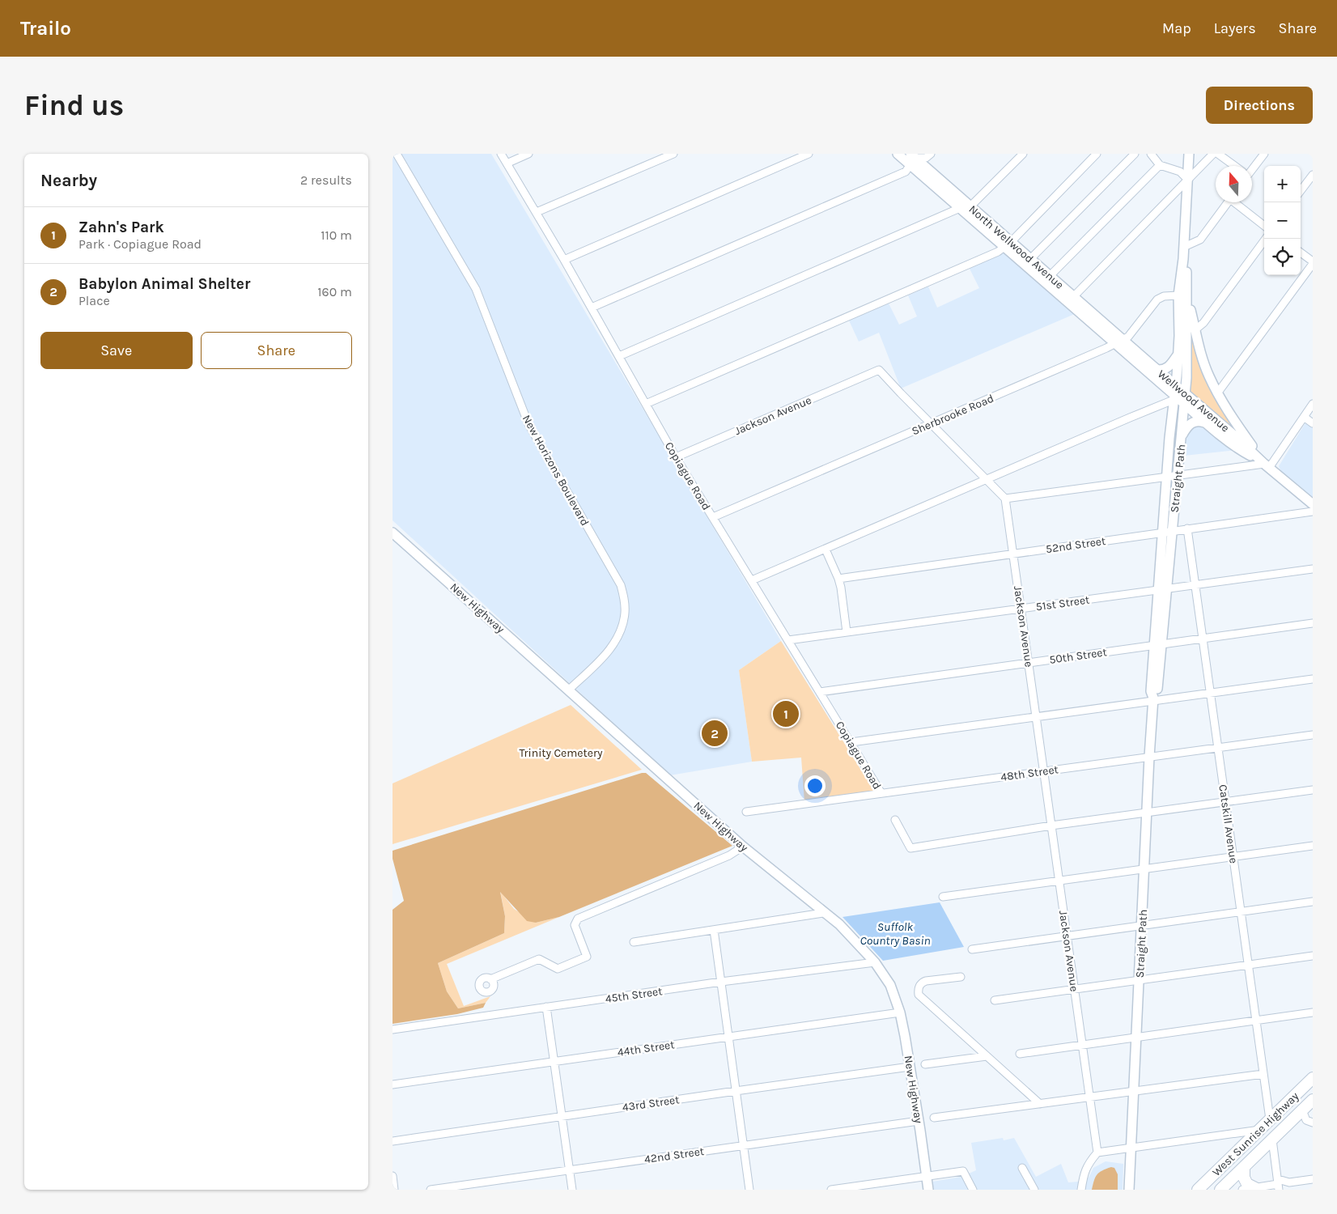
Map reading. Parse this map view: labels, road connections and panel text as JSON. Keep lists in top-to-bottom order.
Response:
{
  "streets": {
    "highway": ["West Sunrise Highway"],
    "main road": [
      "North Wellwood Avenue",
      "Wellwood Avenue",
      "Straight Path",
      "New Highway"
    ],
    "street": [
      "Sherbrooke Road",
      "Jackson Avenue",
      "New Horizons Boulevard",
      "Copiague Road",
      "52nd Street",
      "51st Street",
      "50th Street",
      "48th Street",
      "Catskill Avenue",
      "45th Street",
      "44th Street",
      "43rd Street",
      "42nd Street"
    ]
  },
  "crossings": [
    ["North Wellwood Avenue", "Wellwood Avenue"],
    ["North Wellwood Avenue", "Sherbrooke Road"],
    ["Wellwood Avenue", "Sherbrooke Road"],
    ["Wellwood Avenue", "Straight Path"],
    ["Sherbrooke Road", "Jackson Avenue"],
    ["Sherbrooke Road", "Copiague Road"],
    ["Sherbrooke Road", "Straight Path"],
    ["Jackson Avenue", "Copiague Road"],
    ["Jackson Avenue", "52nd Street"],
    ["Jackson Avenue", "51st Street"],
    ["Jackson Avenue", "50th Street"],
    ["Jackson Avenue", "48th Street"],
    ["New Horizons Boulevard", "New Highway"],
    ["Copiague Road", "51st Street"],
    ["Copiague Road", "50th Street"],
    ["Copiague Road", "48th Street"],
    ["Straight Path", "52nd Street"],
    ["Straight Path", "51st Street"],
    ["Straight Path", "50th Street"],
    ["Straight Path", "48th Street"],
    ["52nd Street", "Catskill Avenue"],
    ["51st Street", "Catskill Avenue"],
    ["New Highway", "45th Street"],
    ["New Highway", "44th Street"],
    ["New Highway", "43rd Street"],
    ["New Highway", "42nd Street"],
    ["50th Street", "Catskill Avenue"],
    ["48th Street", "Catskill Avenue"],
    ["Catskill Avenue", "West Sunrise Highway"]
  ],
  "water": ["Suffolk Country Basin"],
  "parks": ["Trinity Cemetery"],
  "north": "top",
  "page": {
    "header": "Trailo",
    "nav": ["Map", "Layers", "Share"],
    "buttons": [
      "Directions",
      ["Save", "Share"]
    ],
    "title": "Find us",
    "heading": ["Nearby", "2 results"],
    "map_buttons": ["+", "−"],
    "list": [
      {
        "mark": "1",
        "name": "Zahn's Park",
        "note": "Park · Copiague Road",
        "value": "110 m"
      },
      {
        "mark": "2",
        "name": "Babylon Animal Shelter",
        "note": "Place",
        "value": "160 m"
      }
    ],
    "pins": ["1", "2"]
  }
}
